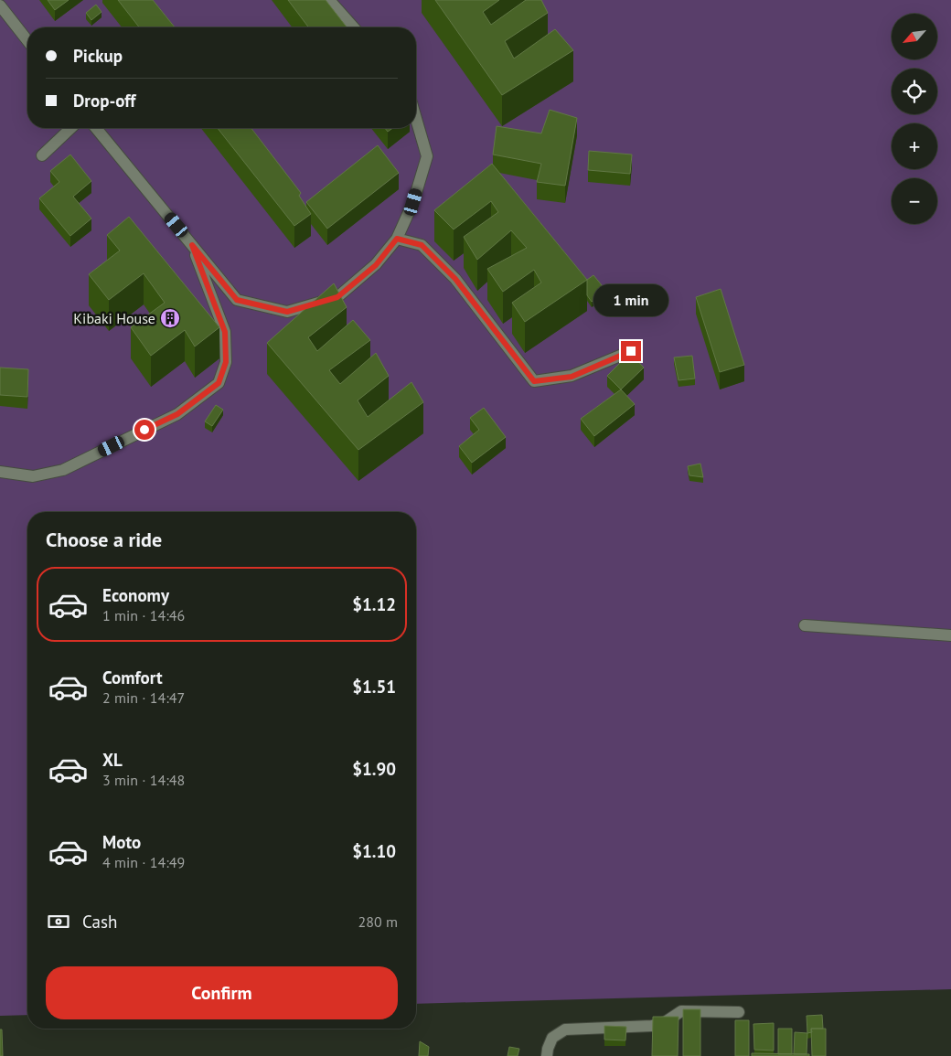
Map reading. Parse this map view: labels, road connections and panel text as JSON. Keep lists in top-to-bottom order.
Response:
{
  "places": {
    "building": ["Kibaki House"]
  },
  "north": "bottom left",
  "page": {
    "map_buttons": ["+", "−"],
    "banner": ["Pickup", "Drop-off"],
    "bubble": "1 min",
    "heading": "Choose a ride",
    "list": [
      {
        "name": "Economy",
        "note": "1 min · 14:46",
        "value": "$1.12"
      },
      {
        "name": "Comfort",
        "note": "2 min · 14:47",
        "value": "$1.51"
      },
      {
        "name": "XL",
        "note": "3 min · 14:48",
        "value": "$1.90"
      },
      {
        "name": "Moto",
        "note": "4 min · 14:49",
        "value": "$1.10"
      }
    ],
    "pay": ["Cash", "280 m"],
    "buttons": "Confirm"
  }
}
